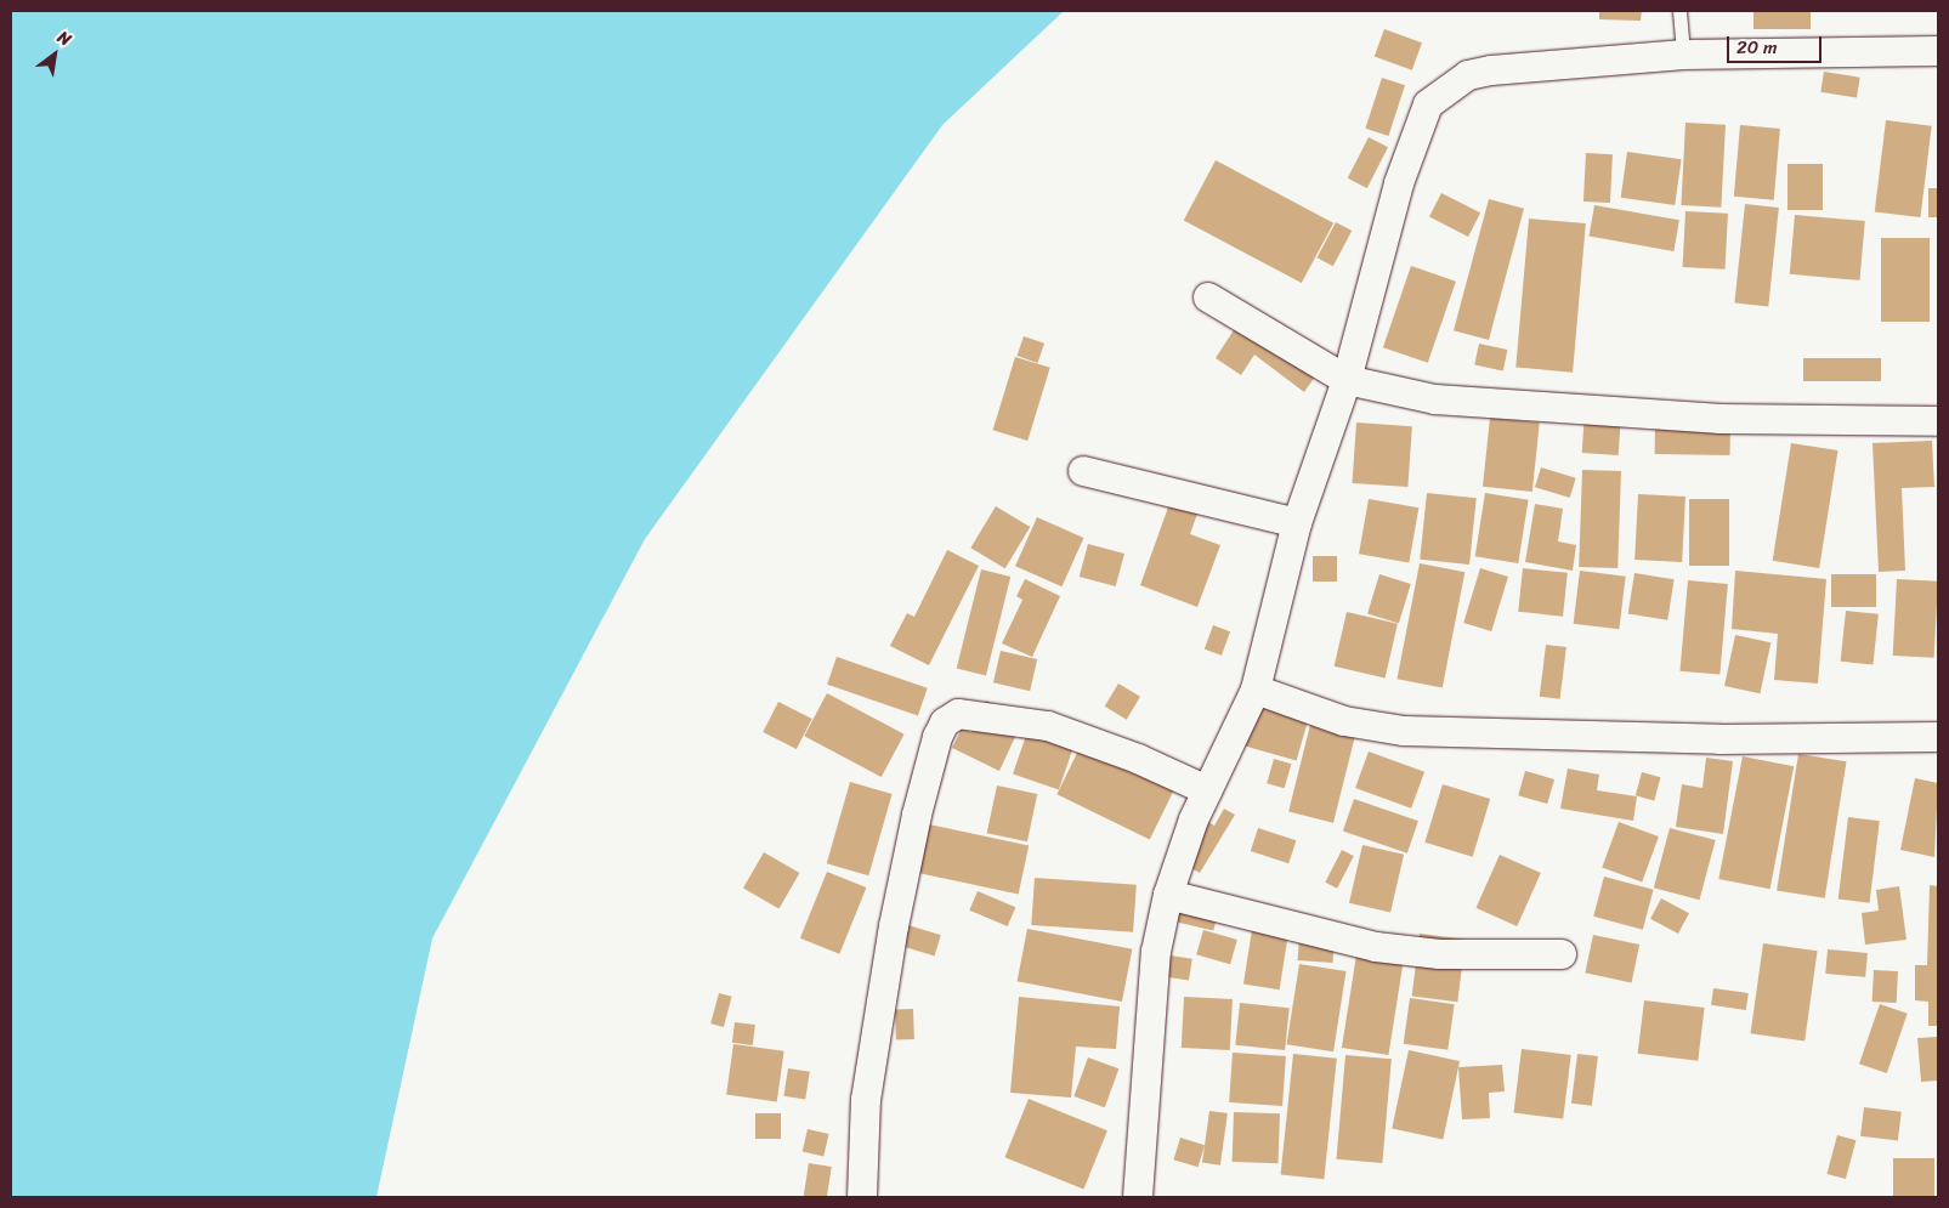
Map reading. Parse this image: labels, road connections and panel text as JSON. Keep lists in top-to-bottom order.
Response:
{
  "scale_bar": "20 m",
  "north": "top right"
}
